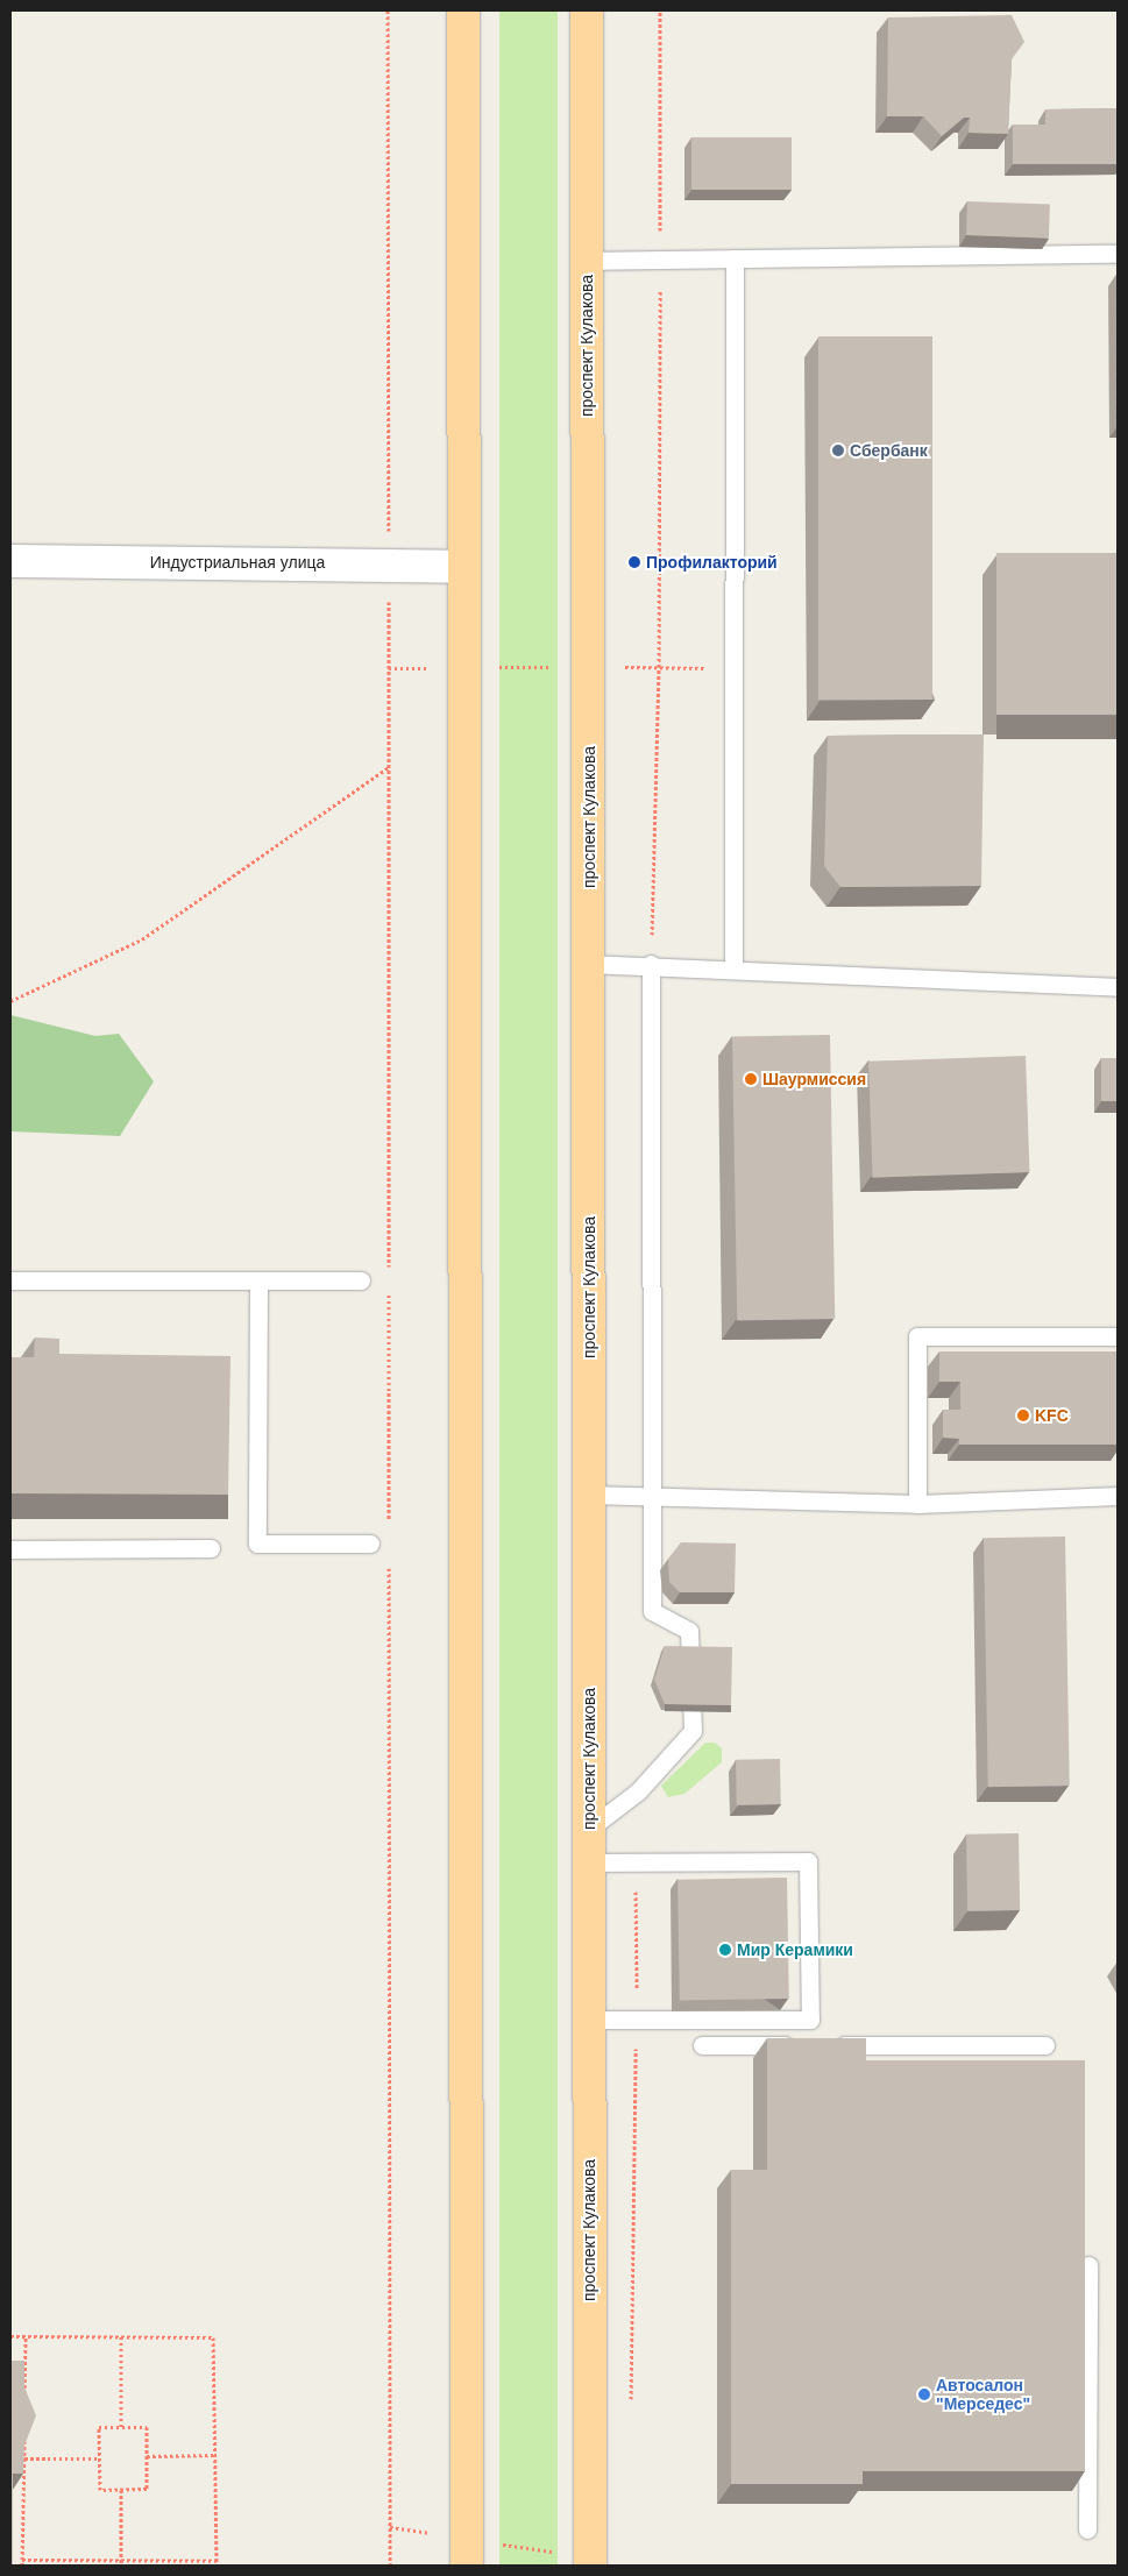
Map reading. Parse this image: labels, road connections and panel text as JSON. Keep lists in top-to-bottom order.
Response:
{
  "streets": {
    "main road": ["проспект Кулакова"],
    "street": ["Индустриальная улица"]
  },
  "places": [
    "Сбербанк",
    "Профилакторий",
    "Шаурмиссия",
    "KFC",
    "Мир Керамики",
    "Автосалон \"Мерседес\""
  ]
}
